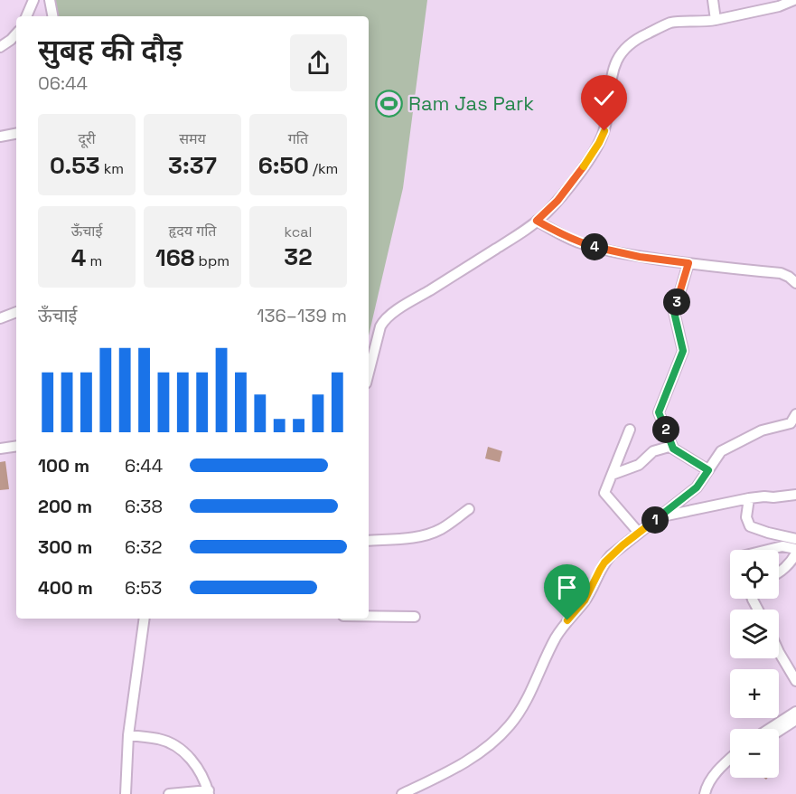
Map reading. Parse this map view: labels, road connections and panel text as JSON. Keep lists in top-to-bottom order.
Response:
{
  "places": {
    "sports": ["Ram Jas Park"]
  },
  "page": {
    "heading": ["सुबह की दौड़", "06:44"],
    "stats": [
      ["दूरी", "0.53 km"],
      ["समय", "3:37"],
      ["गति", "6:50 /km"],
      ["ऊँचाई", "4 m"],
      ["हृदय गति", "168 bpm"],
      ["kcal", "32"]
    ],
    "pins": [
      "4",
      "3",
      "2",
      "1"
    ],
    "chart": ["ऊँचाई", "136–139 m"],
    "list": [
      {
        "name": "100 m",
        "note": "6:44"
      },
      {
        "name": "200 m",
        "note": "6:38"
      },
      {
        "name": "300 m",
        "note": "6:32"
      },
      {
        "name": "400 m",
        "note": "6:53"
      }
    ],
    "map_buttons": ["+", "−"]
  }
}
